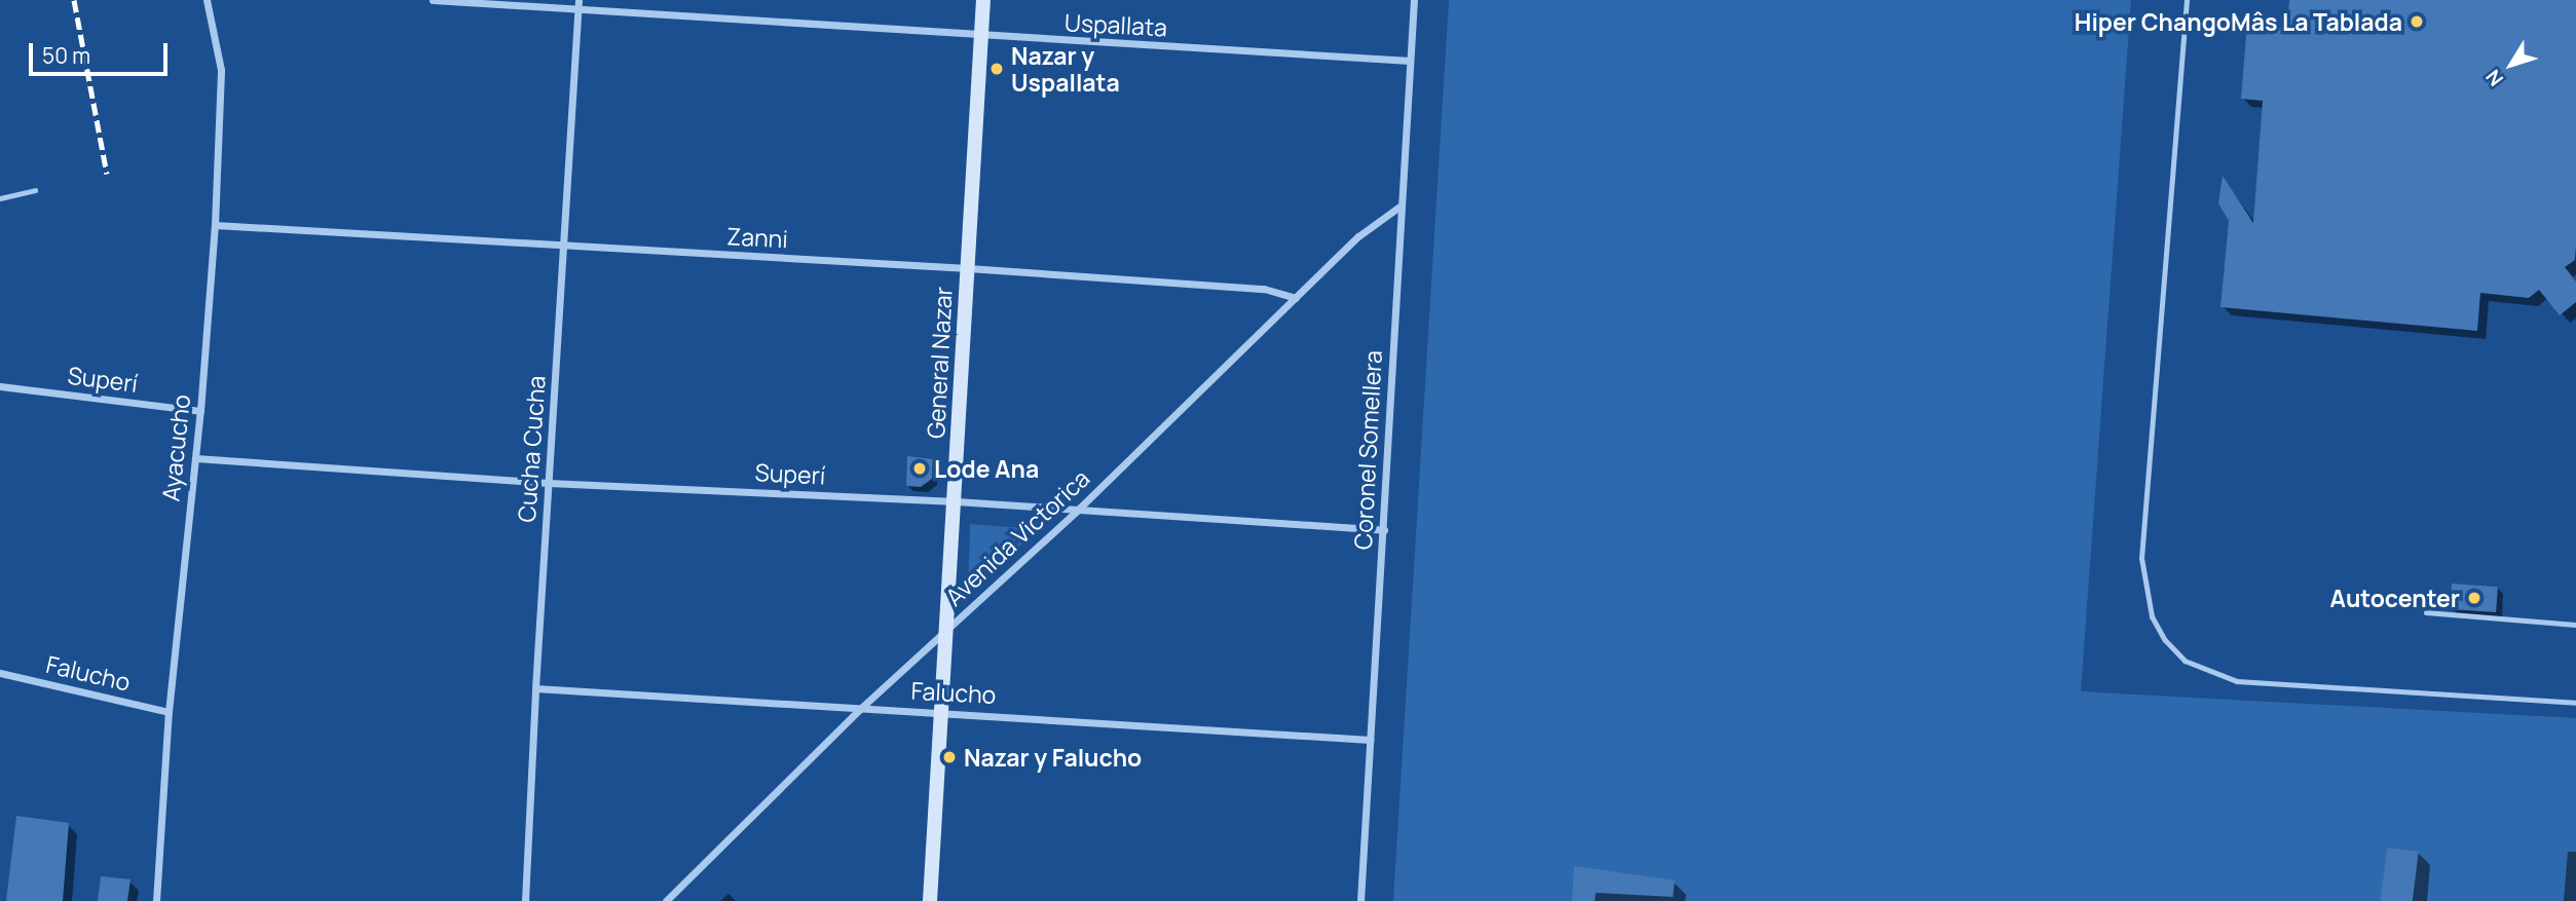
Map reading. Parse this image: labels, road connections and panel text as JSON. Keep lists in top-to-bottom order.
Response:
{
  "streets": {
    "street": [
      "Uspallata",
      "Zanni",
      "General Nazar",
      "Superí",
      "Ayacucho",
      "Cucha Cucha",
      "Coronel Somellera",
      "Avenida Victorica",
      "Falucho"
    ]
  },
  "crossings": [
    ["Uspallata", "General Nazar"],
    ["Uspallata", "Cucha Cucha"],
    ["Uspallata", "Coronel Somellera"],
    ["Zanni", "General Nazar"],
    ["Zanni", "Ayacucho"],
    ["Zanni", "Cucha Cucha"],
    ["Zanni", "Avenida Victorica"],
    ["General Nazar", "Superí"],
    ["General Nazar", "Avenida Victorica"],
    ["General Nazar", "Falucho"],
    ["Superí", "Ayacucho"],
    ["Superí", "Cucha Cucha"],
    ["Superí", "Coronel Somellera"],
    ["Superí", "Avenida Victorica"],
    ["Ayacucho", "Falucho"],
    ["Cucha Cucha", "Falucho"],
    ["Coronel Somellera", "Avenida Victorica"],
    ["Coronel Somellera", "Falucho"],
    ["Avenida Victorica", "Falucho"]
  ],
  "places": [
    "Hiper ChangoMâs La Tablada",
    "Nazar y Uspallata",
    "Lode Ana",
    "Autocenter",
    "Nazar y Falucho"
  ],
  "scale_bar": "50 m",
  "north": "bottom left"
}
